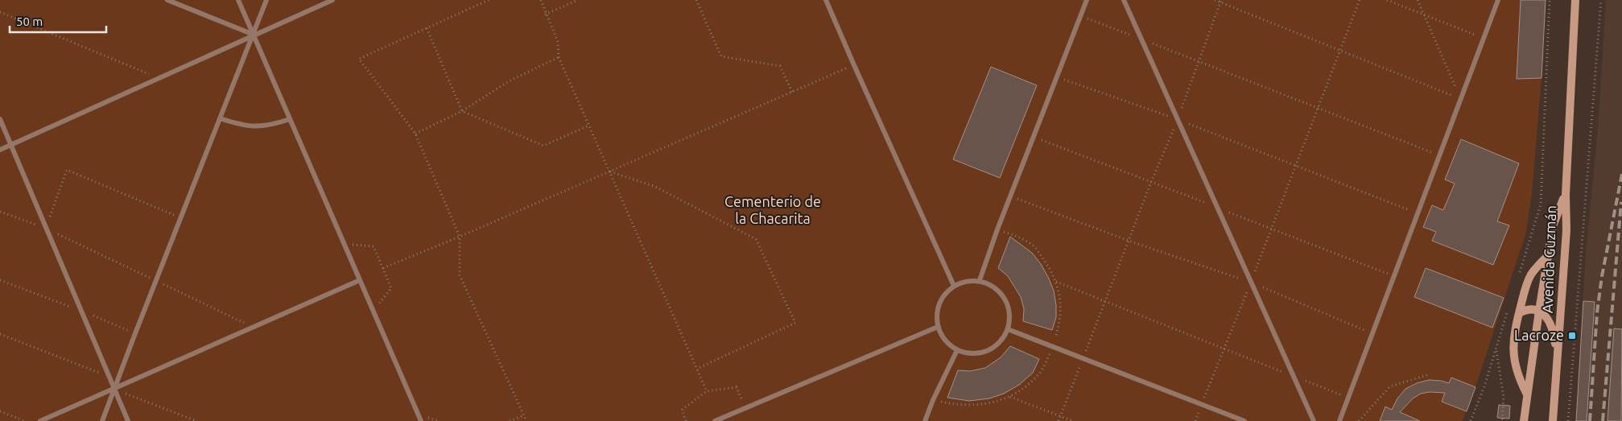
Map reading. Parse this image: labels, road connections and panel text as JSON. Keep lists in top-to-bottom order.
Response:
{
  "streets": {
    "main road": ["Avenida Guzmán"]
  },
  "parks": ["Cementerio de la Chacarita"],
  "places": {
    "transit": ["Lacroze"]
  },
  "scale_bar": "50 m"
}
